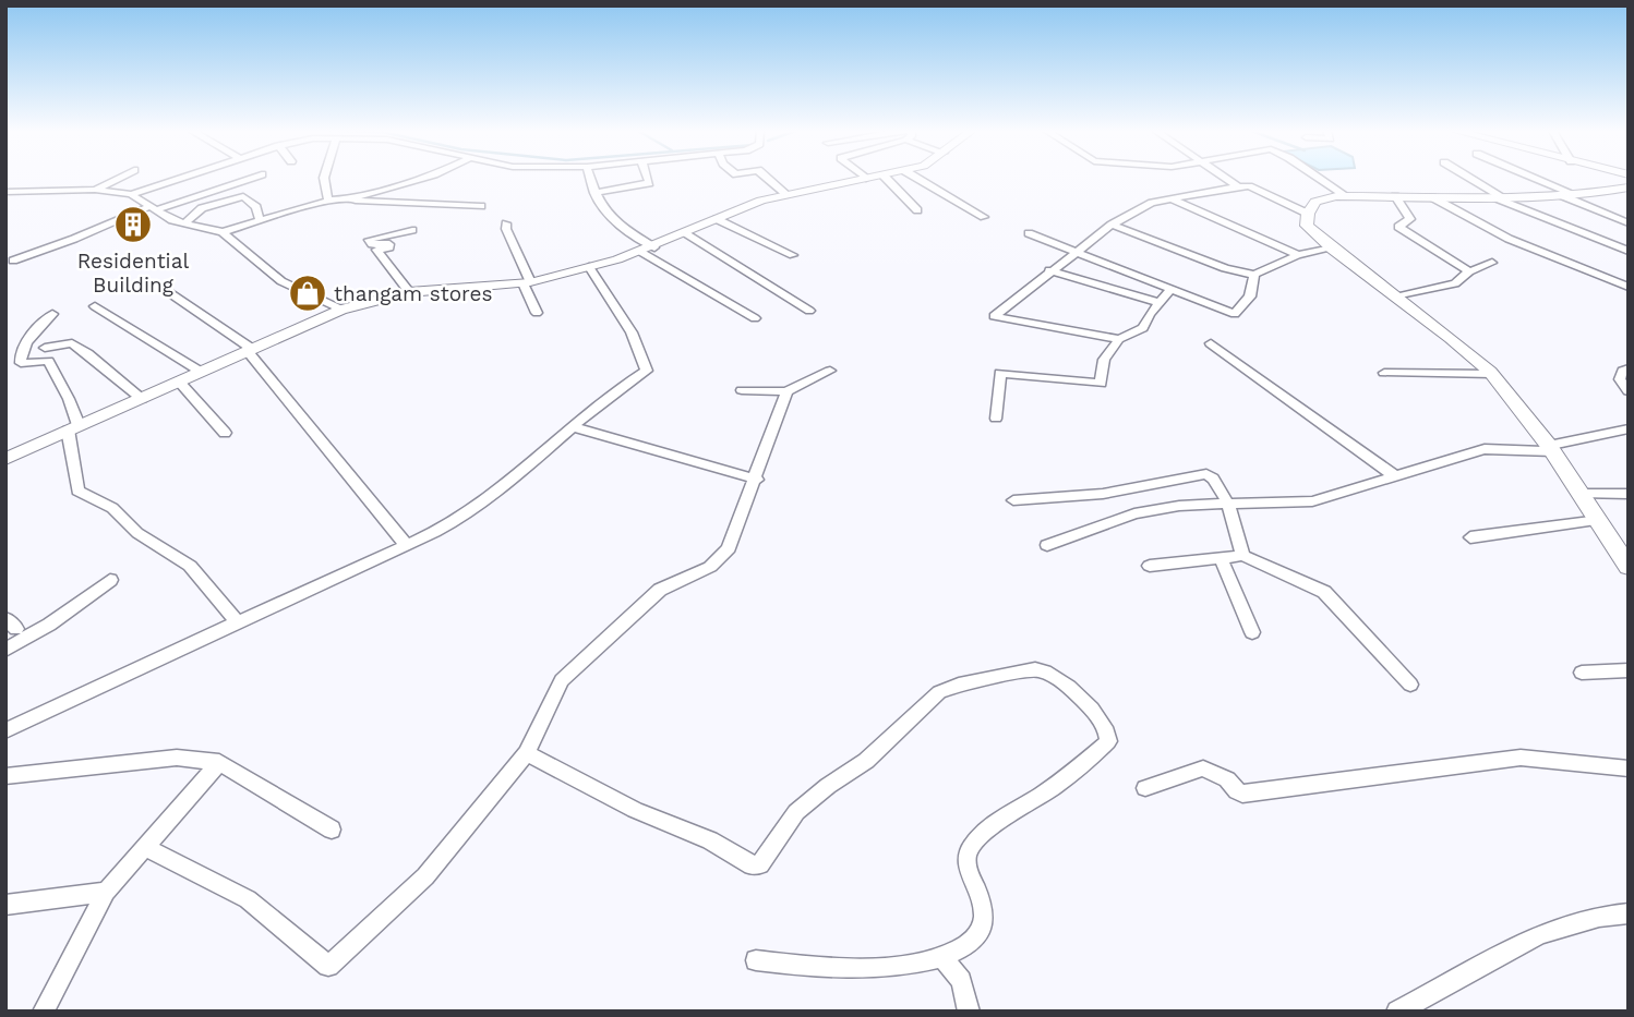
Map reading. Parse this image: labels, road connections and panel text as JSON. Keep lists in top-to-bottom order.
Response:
{
  "places": {
    "building": ["Residential Building"],
    "shop": ["thangam stores"]
  }
}
